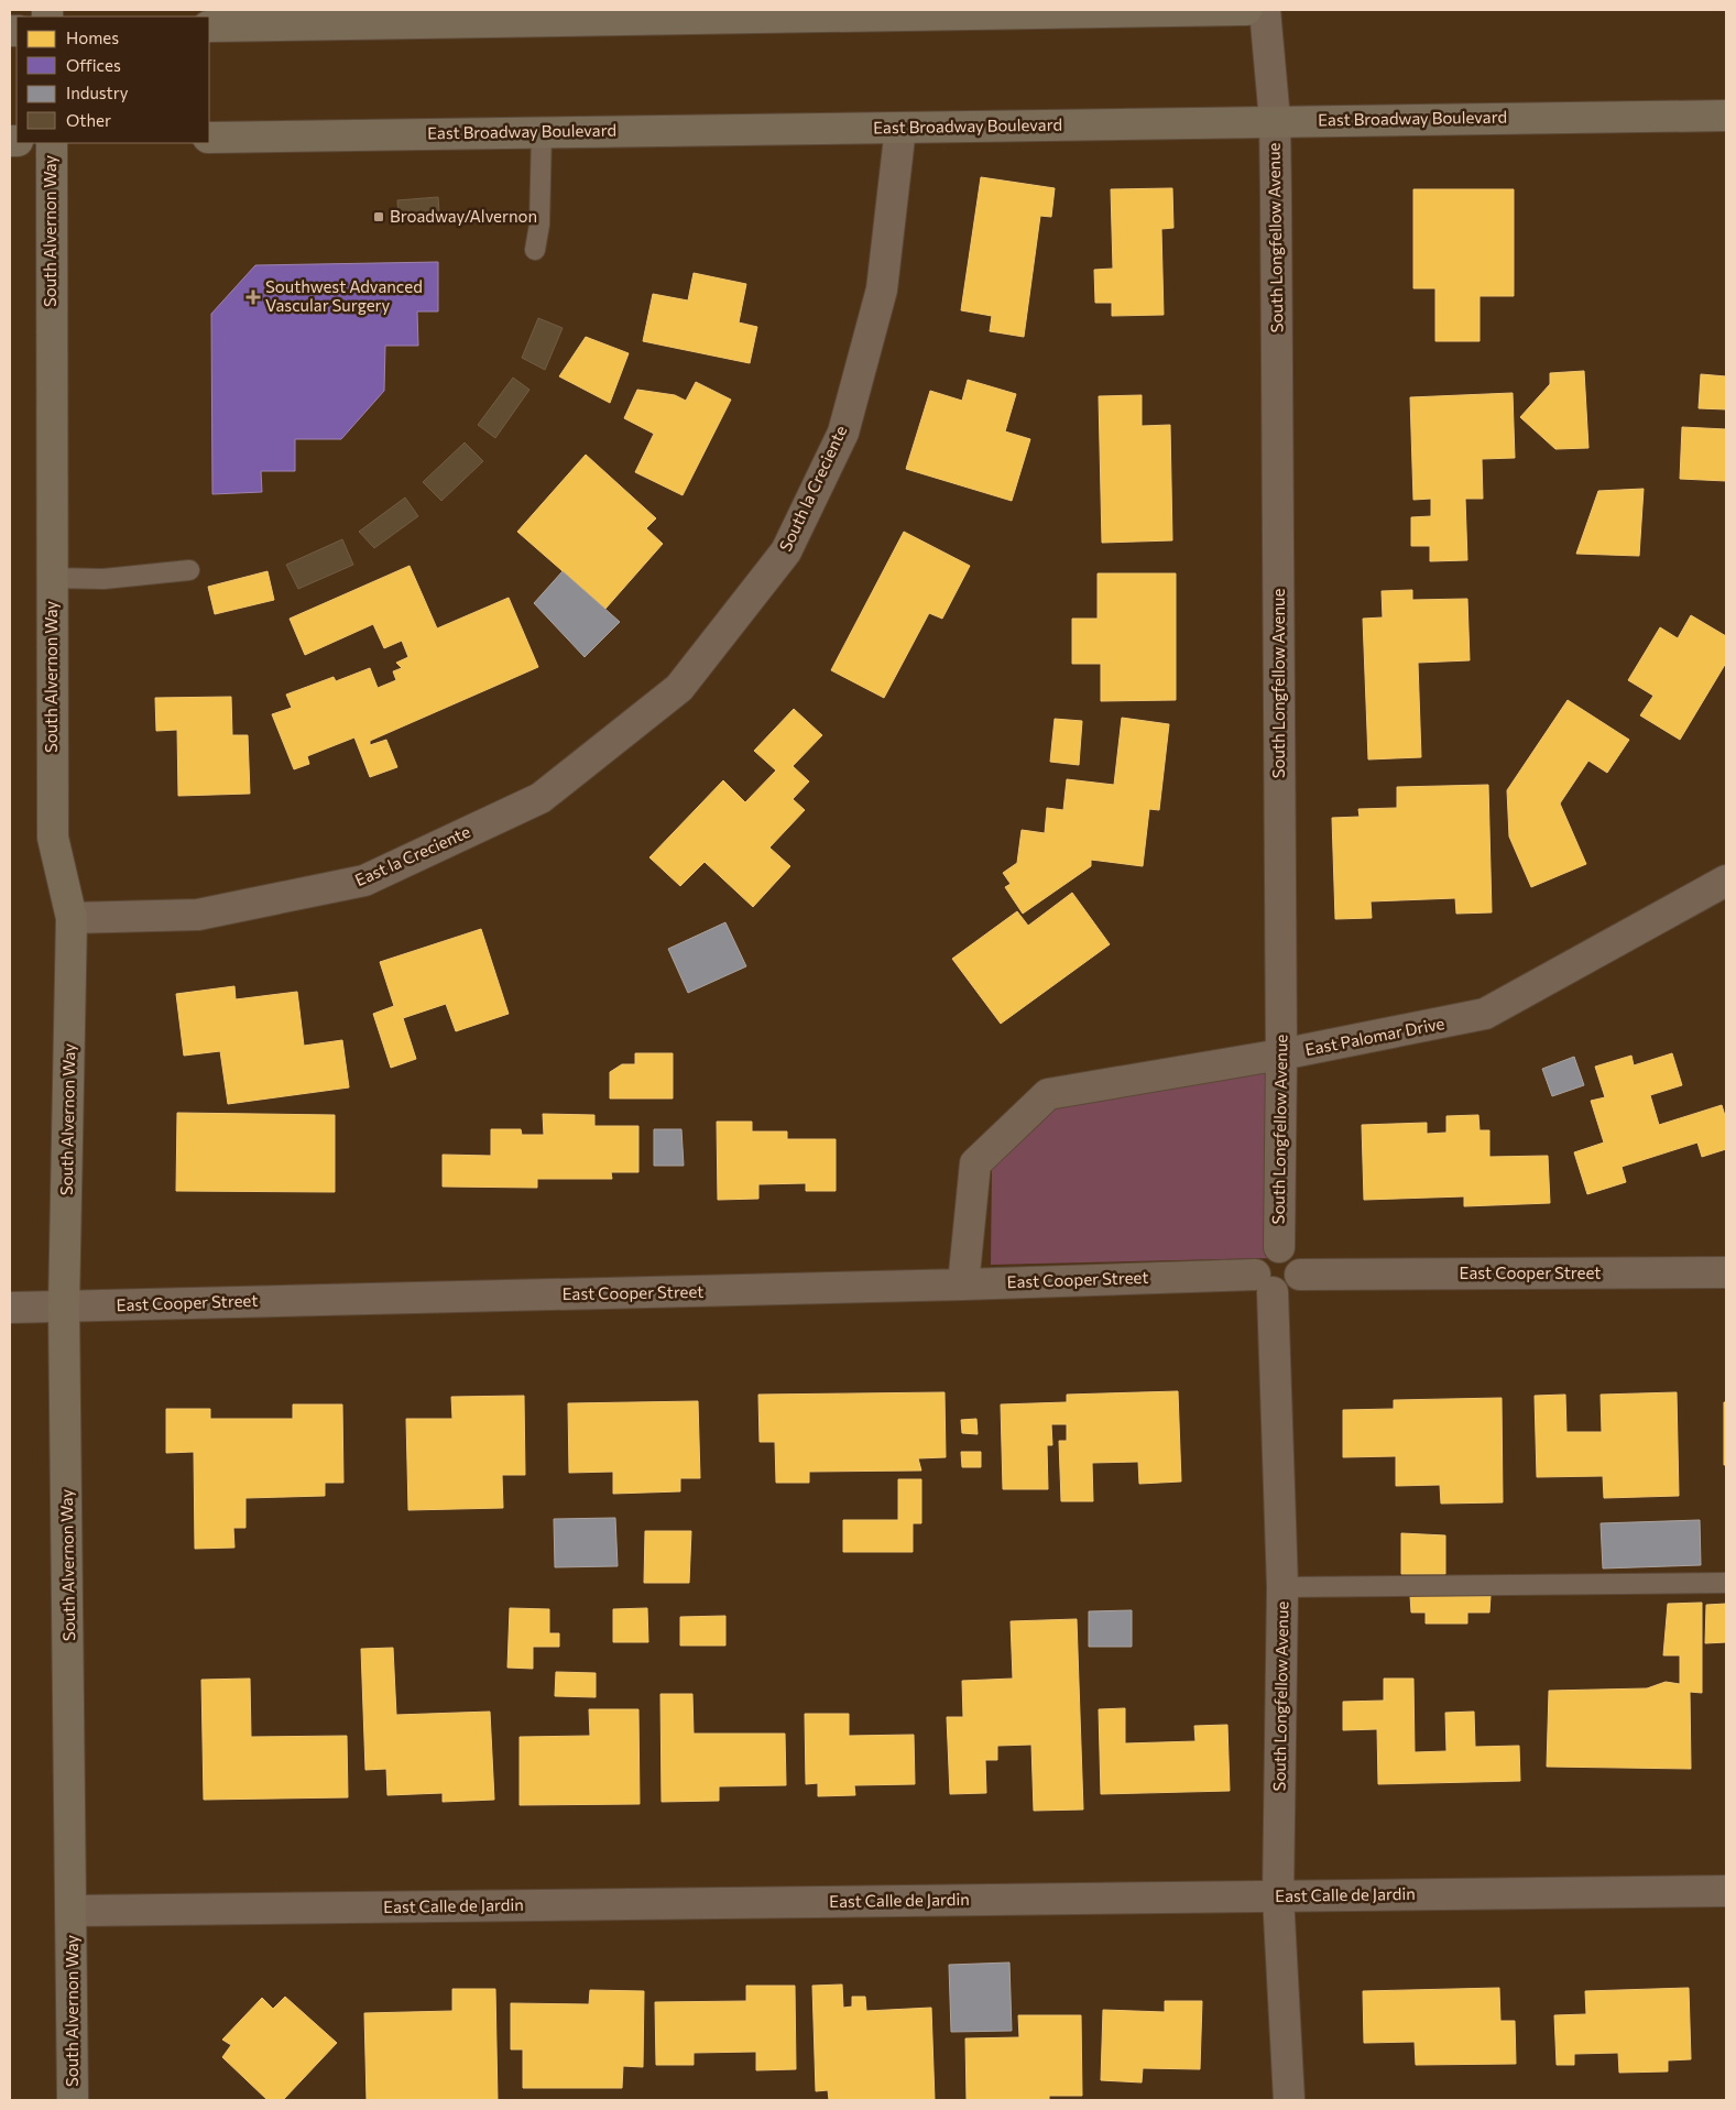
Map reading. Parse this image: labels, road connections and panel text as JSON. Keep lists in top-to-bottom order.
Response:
{
  "streets": {
    "main road": ["East Broadway Boulevard", "South Alvernon Way"],
    "street": [
      "South Longfellow Avenue",
      "South la Creciente",
      "East la Creciente",
      "East Palomar Drive",
      "East Cooper Street",
      "East Calle de Jardin"
    ]
  },
  "crossings": [
    ["East Broadway Boulevard", "South Longfellow Avenue"],
    ["East Broadway Boulevard", "South la Creciente"],
    ["South Alvernon Way", "East la Creciente"],
    ["South Alvernon Way", "East Cooper Street"],
    ["South Alvernon Way", "East Calle de Jardin"],
    ["South Longfellow Avenue", "East Palomar Drive"],
    ["South Longfellow Avenue", "East Cooper Street"],
    ["South Longfellow Avenue", "East Calle de Jardin"],
    ["South la Creciente", "East la Creciente"],
    ["East Palomar Drive", "East Cooper Street"]
  ],
  "places": {
    "transit": ["Broadway/Alvernon"],
    "health": ["Southwest Advanced Vascular Surgery"]
  },
  "legend": [
    "Homes",
    "Offices",
    "Industry",
    "Other"
  ]
}
